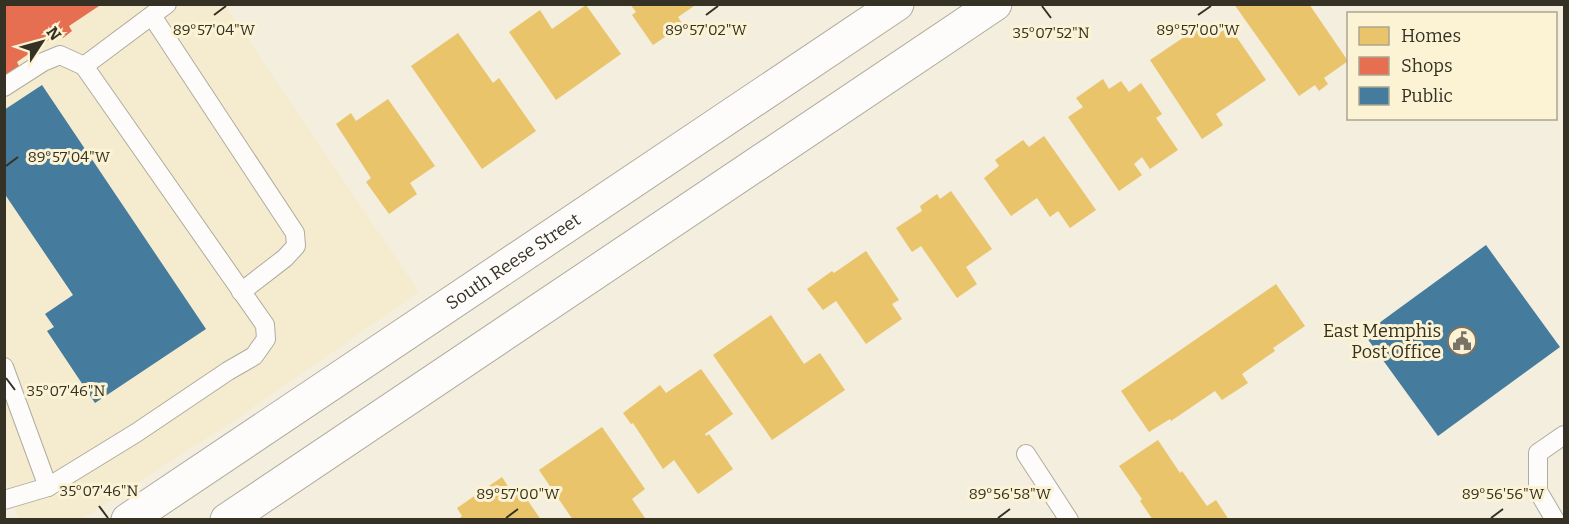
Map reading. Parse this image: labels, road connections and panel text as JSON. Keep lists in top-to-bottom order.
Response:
{
  "streets": {
    "street": ["South Reese Street"]
  },
  "places": {
    "public building": ["East Memphis Post Office"]
  },
  "legend": ["Homes", "Shops", "Public"],
  "north": "top right",
  "coordinates": [
    "89°57'04\"W",
    "89°57'02\"W",
    "89°57'00\"W",
    "35°07'52\"N",
    "35°07'46\"N",
    "89°56'58\"W",
    "89°56'56\"W"
  ]
}
